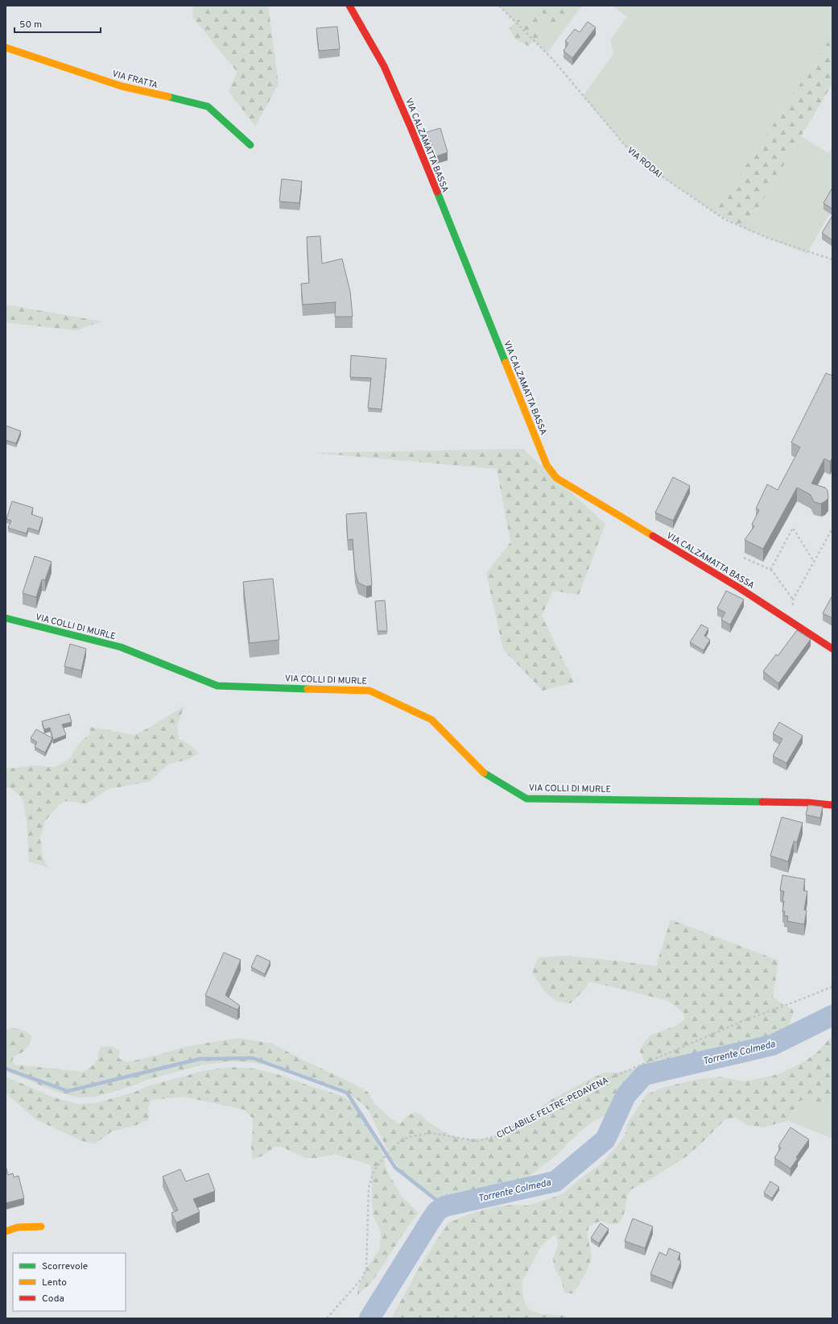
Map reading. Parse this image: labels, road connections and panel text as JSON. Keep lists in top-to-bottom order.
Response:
{
  "streets": {
    "street": ["VIA FRATTA", "VIA CALZAMATTA BASSA", "VIA COLLI DI MURLE"],
    "path": ["VIA RODAI", "CICLABILE FELTRE-PEDAVENA"]
  },
  "water": ["Torrente Colmeda"],
  "legend": ["Scorrevole", "Lento", "Coda"],
  "scale_bar": "50 m"
}
